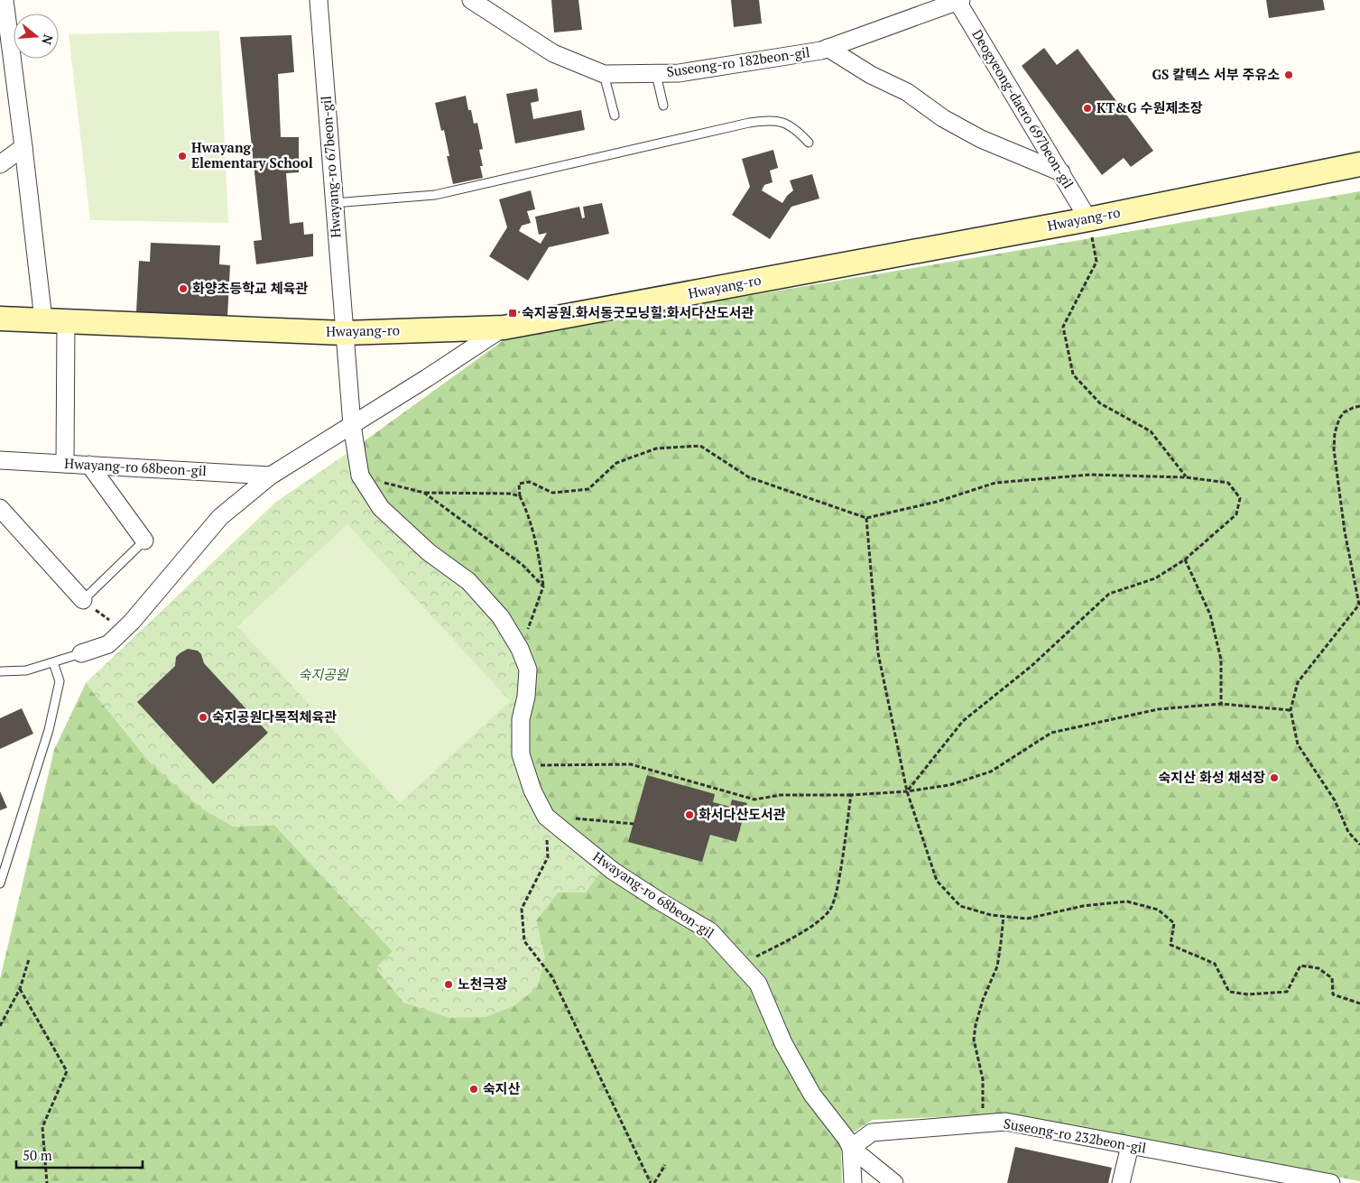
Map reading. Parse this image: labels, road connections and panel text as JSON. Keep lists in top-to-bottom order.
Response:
{
  "streets": {
    "street": [
      "Suseong-ro 182beon-gil",
      "Deogyeong-daero 697beon-gil",
      "Hwayang-ro 67beon-gil",
      "Hwayang-ro",
      "Hwayang-ro 68beon-gil",
      "Suseong-ro 232beon-gil"
    ]
  },
  "crossings": [
    ["Suseong-ro 182beon-gil", "Deogyeong-daero 697beon-gil"],
    ["Deogyeong-daero 697beon-gil", "Hwayang-ro"],
    ["Hwayang-ro 67beon-gil", "Hwayang-ro"],
    ["Hwayang-ro 67beon-gil", "Hwayang-ro 68beon-gil"],
    ["Hwayang-ro", "Hwayang-ro 68beon-gil"],
    ["Hwayang-ro 68beon-gil", "Suseong-ro 232beon-gil"]
  ],
  "parks": ["숙지공원"],
  "places": {
    "other": [
      "GS 칼텍스 서부 주유소",
      "KT&G 수원제초장",
      "Hwayang Elementary School",
      "화양초등학교 체육관",
      "숙지공원다목적체육관",
      "숙지산 화성 채석장",
      "화서다산도서관",
      "노천극장",
      "숙지산"
    ],
    "transit": ["숙지공원.화서동굿모닝힐.화서다산도서관"]
  },
  "scale_bar": "50 m",
  "north": "right"
}
